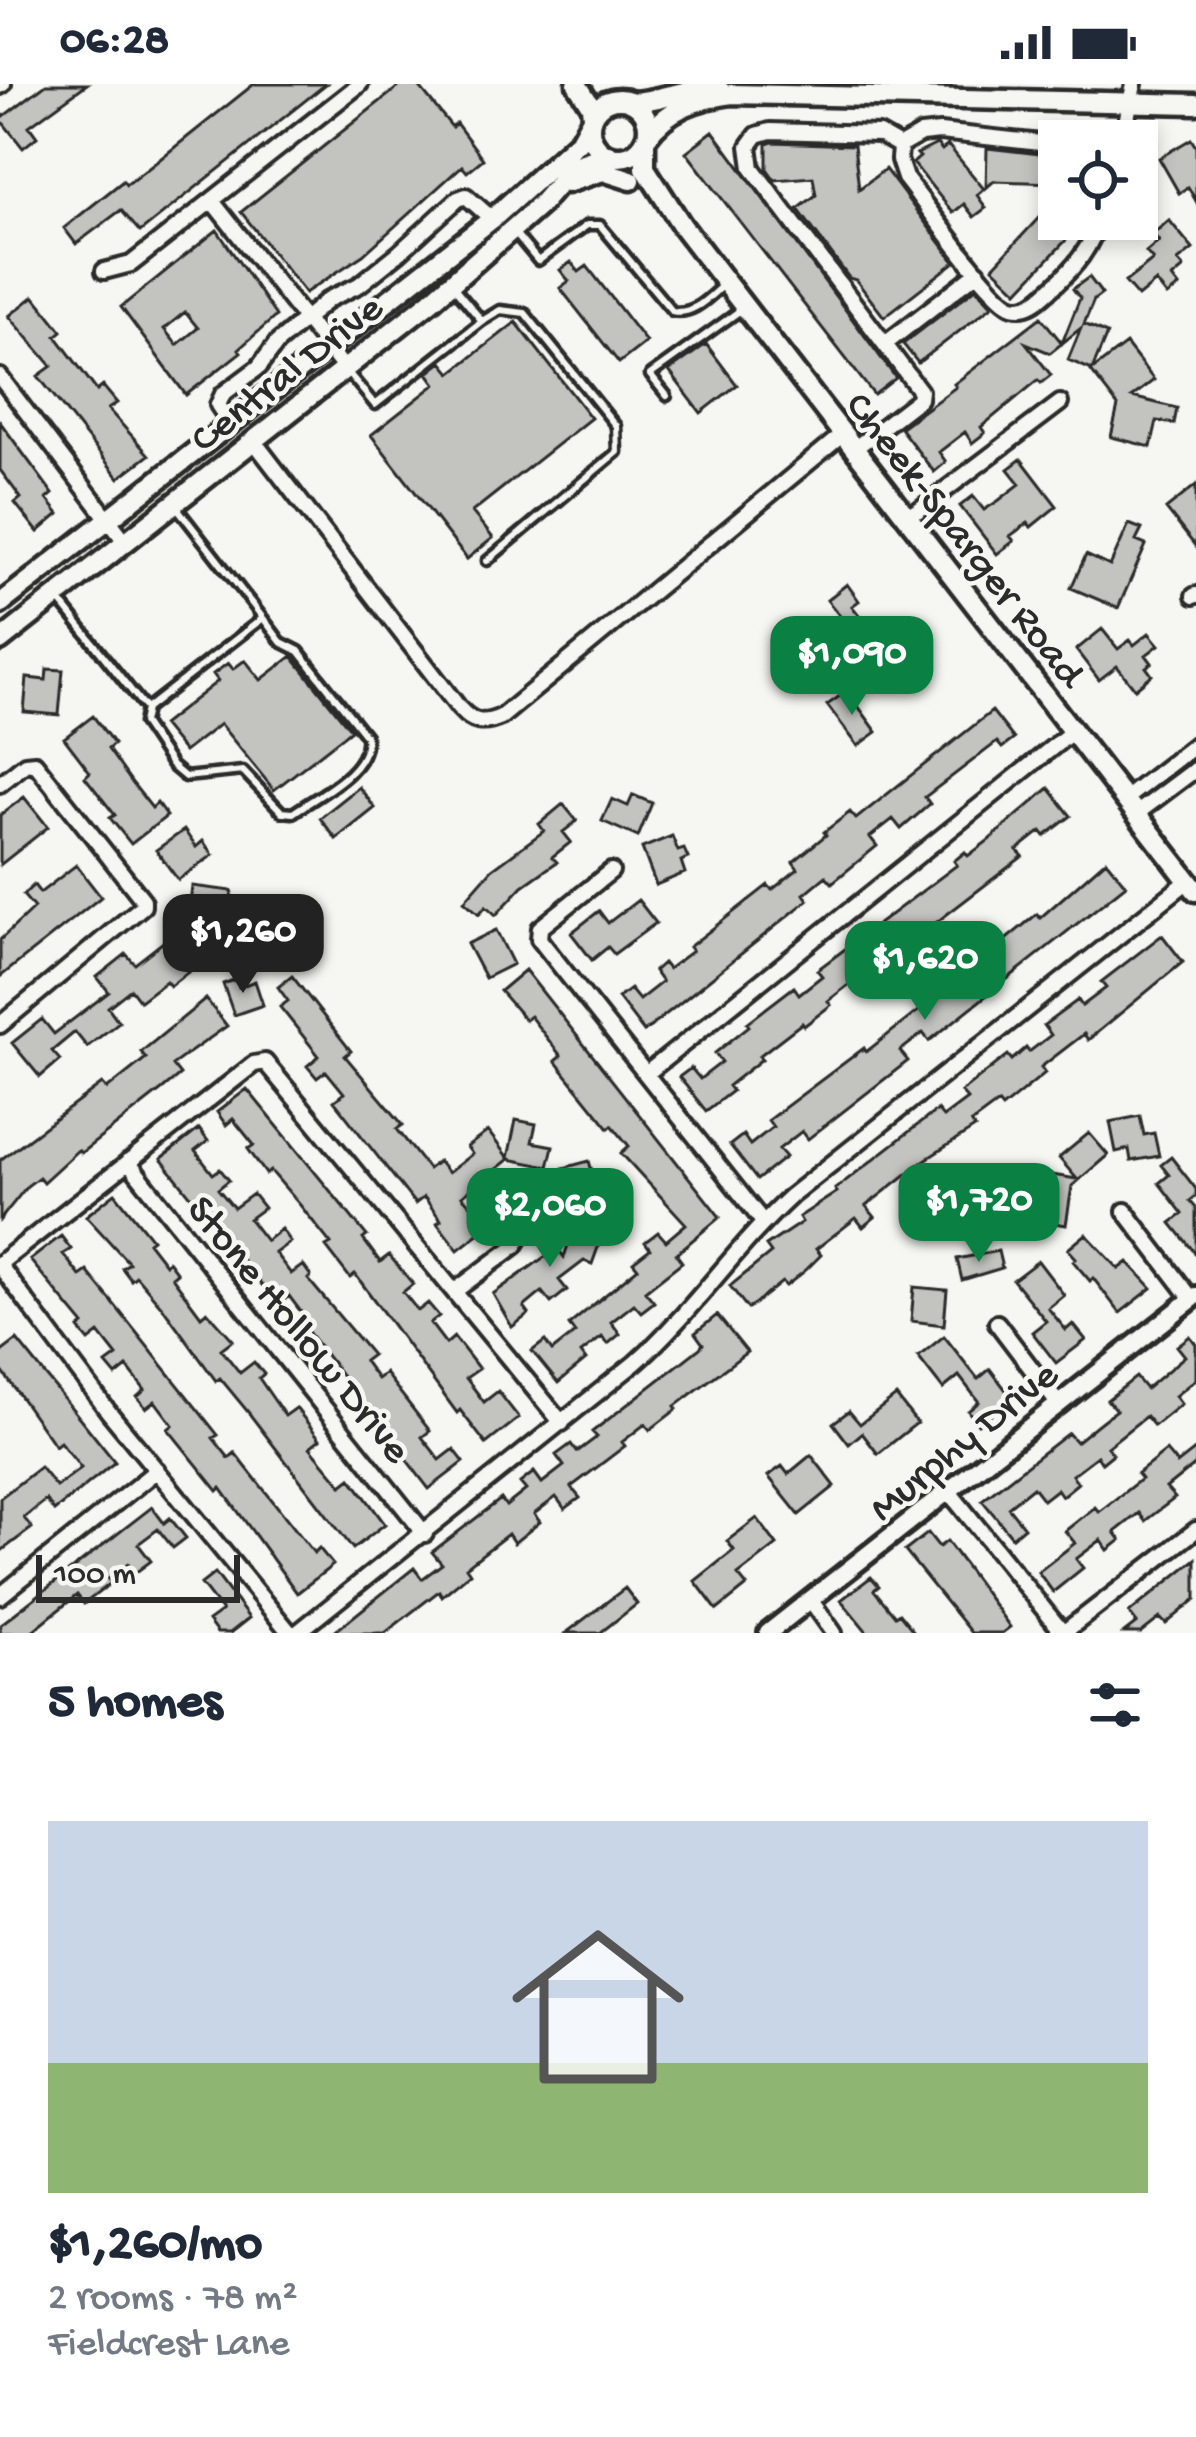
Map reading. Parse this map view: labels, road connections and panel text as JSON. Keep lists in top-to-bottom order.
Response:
{
  "streets": {
    "main road": ["Central Drive", "Cheek-Sparger Road"],
    "street": ["Stone Hollow Drive", "Murphy Drive"]
  },
  "crossings": [
    ["Central Drive", "Cheek-Sparger Road"]
  ],
  "scale_bar": "100 m",
  "page": {
    "status": "06:28",
    "price": [
      "$1,090",
      "$1,260",
      "$1,620",
      "$1,720",
      "$2,060"
    ],
    "scale": "100 m",
    "heading": "5 homes",
    "list": [
      {
        "name": "$1,260/mo",
        "note": "2 rooms · 78 m² · Fieldcrest Lane"
      }
    ]
  }
}
